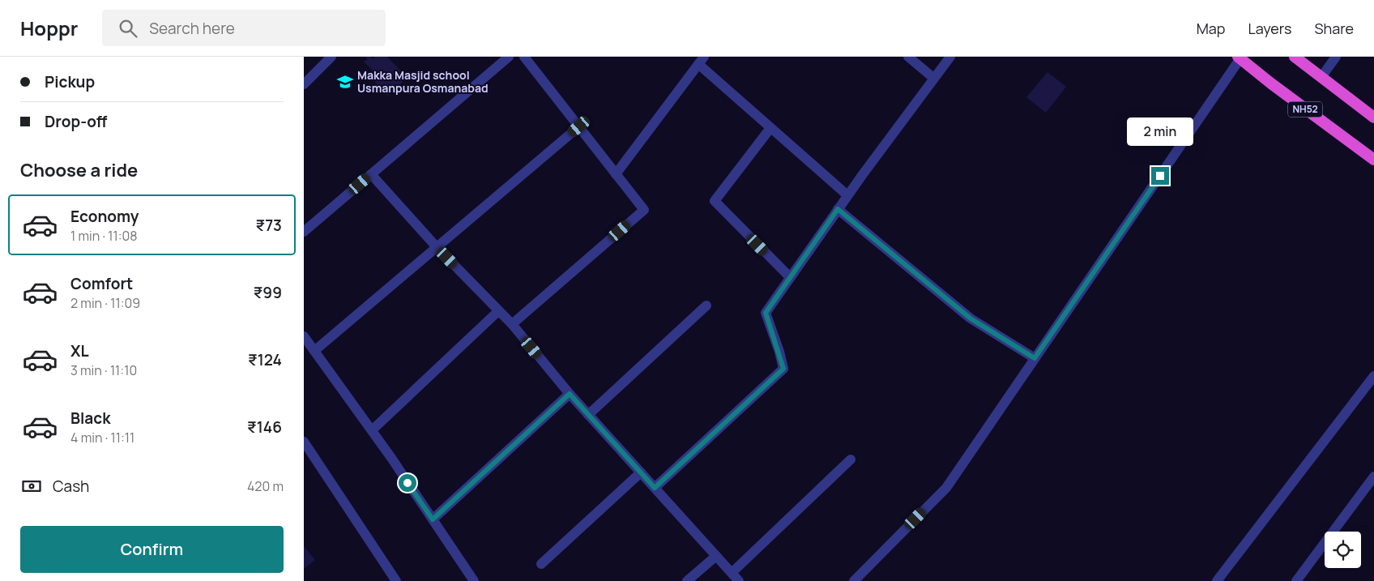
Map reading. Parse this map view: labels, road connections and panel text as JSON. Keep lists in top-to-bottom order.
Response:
{
  "streets": {
    "highway": ["NH52"]
  },
  "places": {
    "school or university": ["Makka Masjid school Usmanpura Osmanabad"]
  },
  "page": {
    "header": "Hoppr",
    "search": "Search here",
    "nav": ["Map", "Layers", "Share"],
    "banner": ["Pickup", "Drop-off"],
    "bubble": "2 min",
    "heading": "Choose a ride",
    "list": [
      {
        "name": "Economy",
        "note": "1 min · 11:08",
        "value": "₹73"
      },
      {
        "name": "Comfort",
        "note": "2 min · 11:09",
        "value": "₹99"
      },
      {
        "name": "XL",
        "note": "3 min · 11:10",
        "value": "₹124"
      },
      {
        "name": "Black",
        "note": "4 min · 11:11",
        "value": "₹146"
      }
    ],
    "pay": ["Cash", "420 m"],
    "buttons": "Confirm"
  }
}
